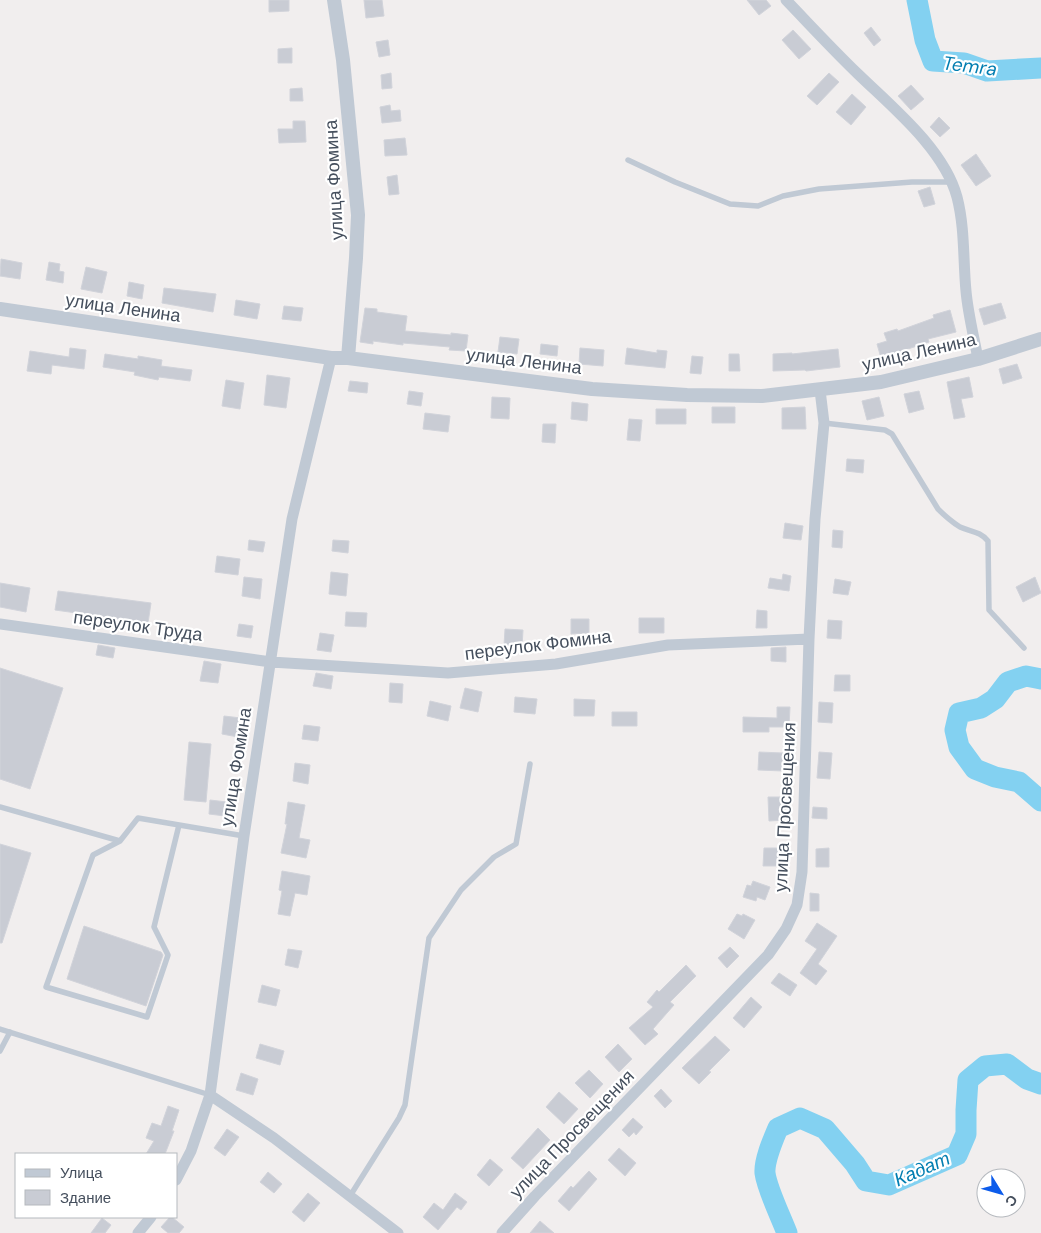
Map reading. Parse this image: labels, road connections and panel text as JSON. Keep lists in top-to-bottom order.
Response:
{
  "streets": {
    "street": [
      "улица Фомина",
      "улица Ленина",
      "переулок Труда",
      "переулок Фомина",
      "улица Просвещения"
    ]
  },
  "crossings": [
    ["улица Фомина", "улица Ленина"],
    ["улица Фомина", "переулок Труда"],
    ["улица Фомина", "переулок Фомина"],
    ["улица Ленина", "улица Просвещения"],
    ["переулок Труда", "переулок Фомина"],
    ["переулок Фомина", "улица Просвещения"]
  ],
  "water": ["Temra", "Кадат"],
  "legend": ["Улица", "Здание"],
  "north": "bottom right"
}
